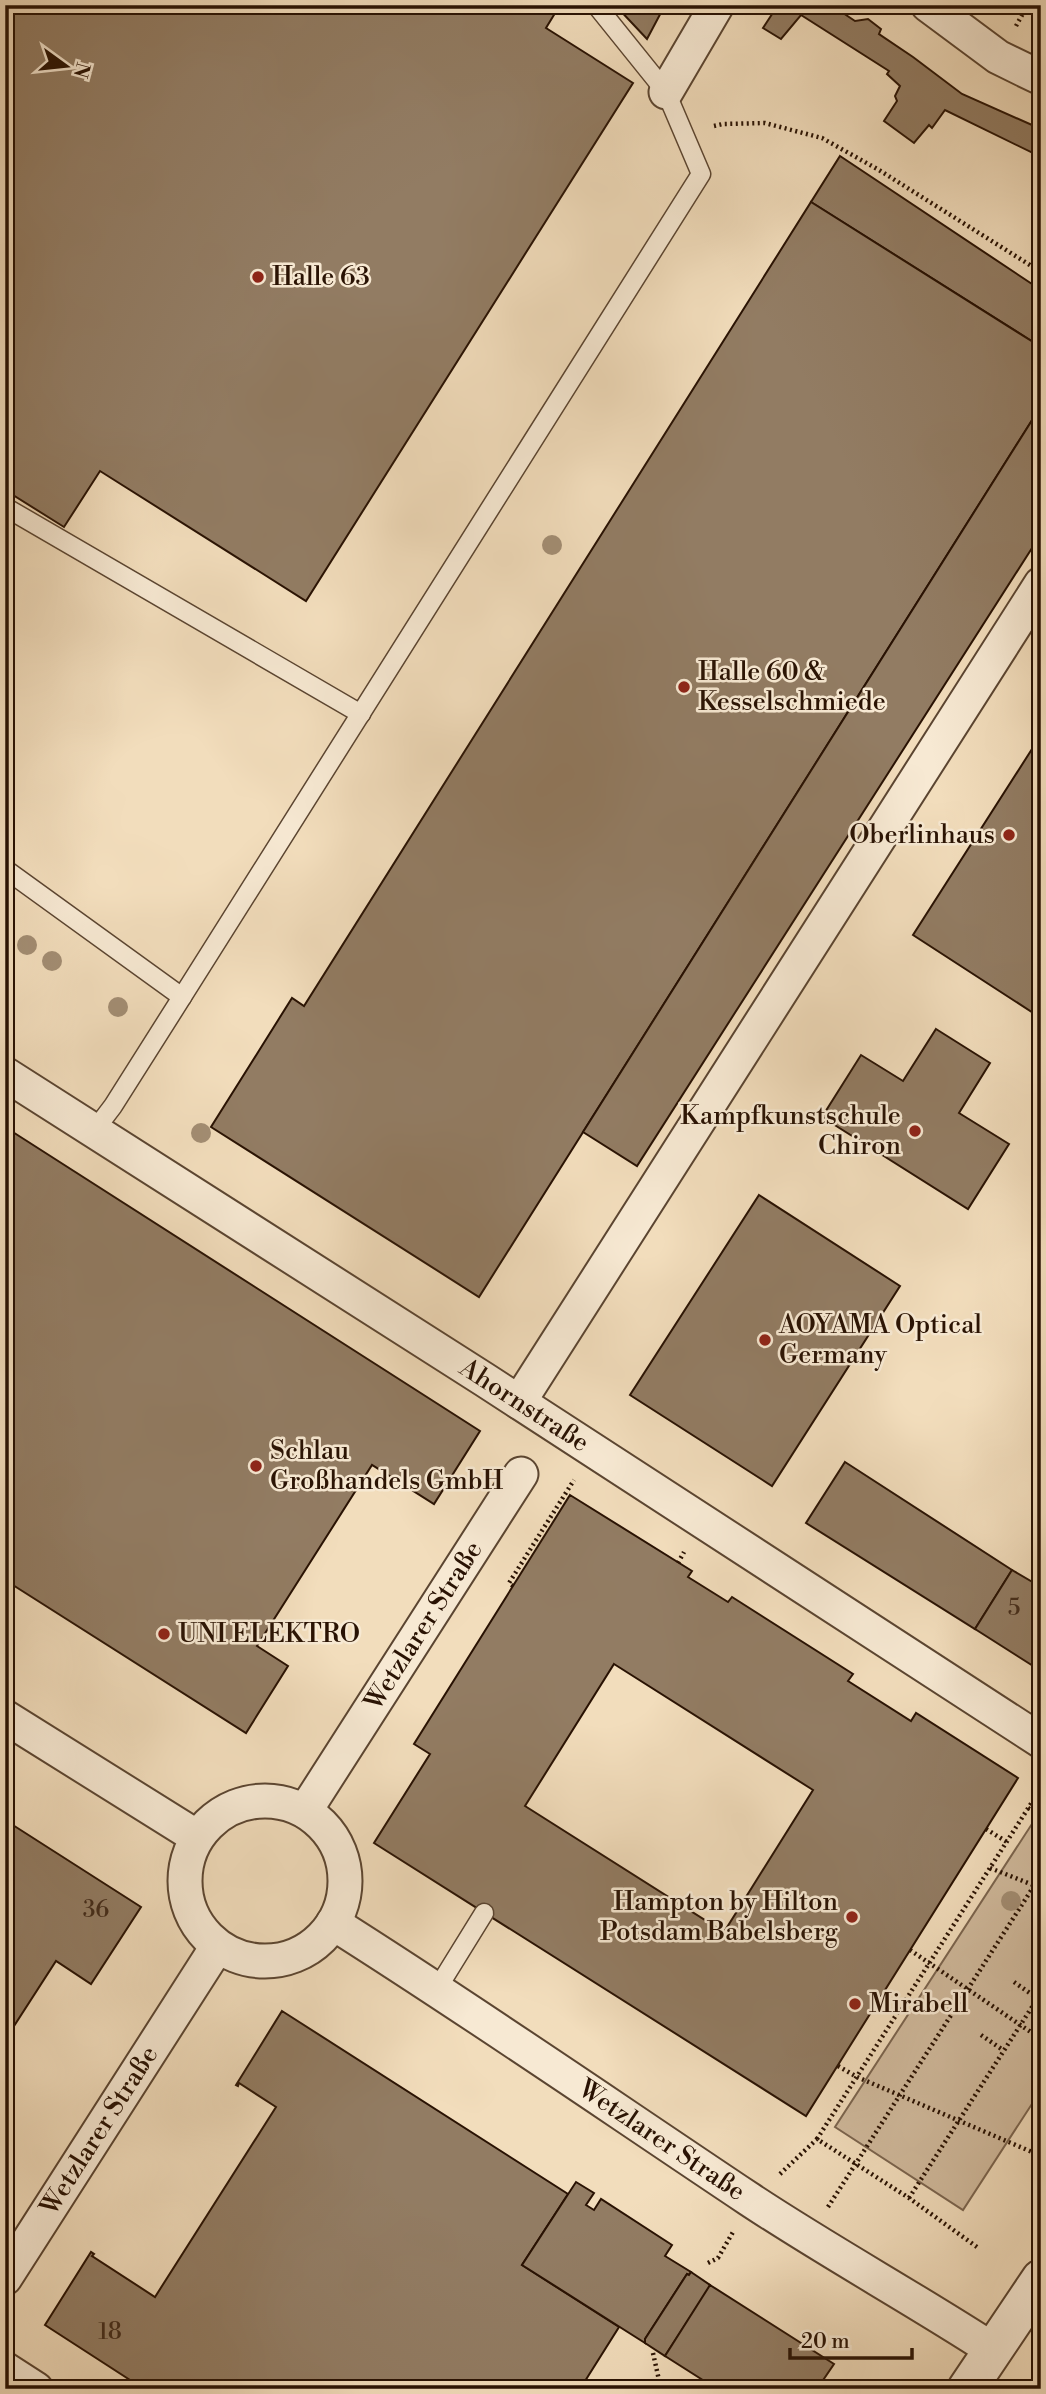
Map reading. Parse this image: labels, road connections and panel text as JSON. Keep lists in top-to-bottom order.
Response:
{
  "streets": {
    "street": ["Ahornstraße", "Wetzlarer Straße"]
  },
  "places": [
    "Halle 63",
    "Halle 60 & Kesselschmiede",
    "Oberlinhaus",
    "Kampfkunstschule Chiron",
    "AOYAMA Optical Germany",
    "Schlau Großhandels GmbH",
    "UNI ELEKTRO",
    "Hampton by Hilton Potsdam Babelsberg",
    "Mirabell"
  ],
  "house_numbers": ["5", "36", "18"],
  "scale_bar": "20 m",
  "north": "right"
}
